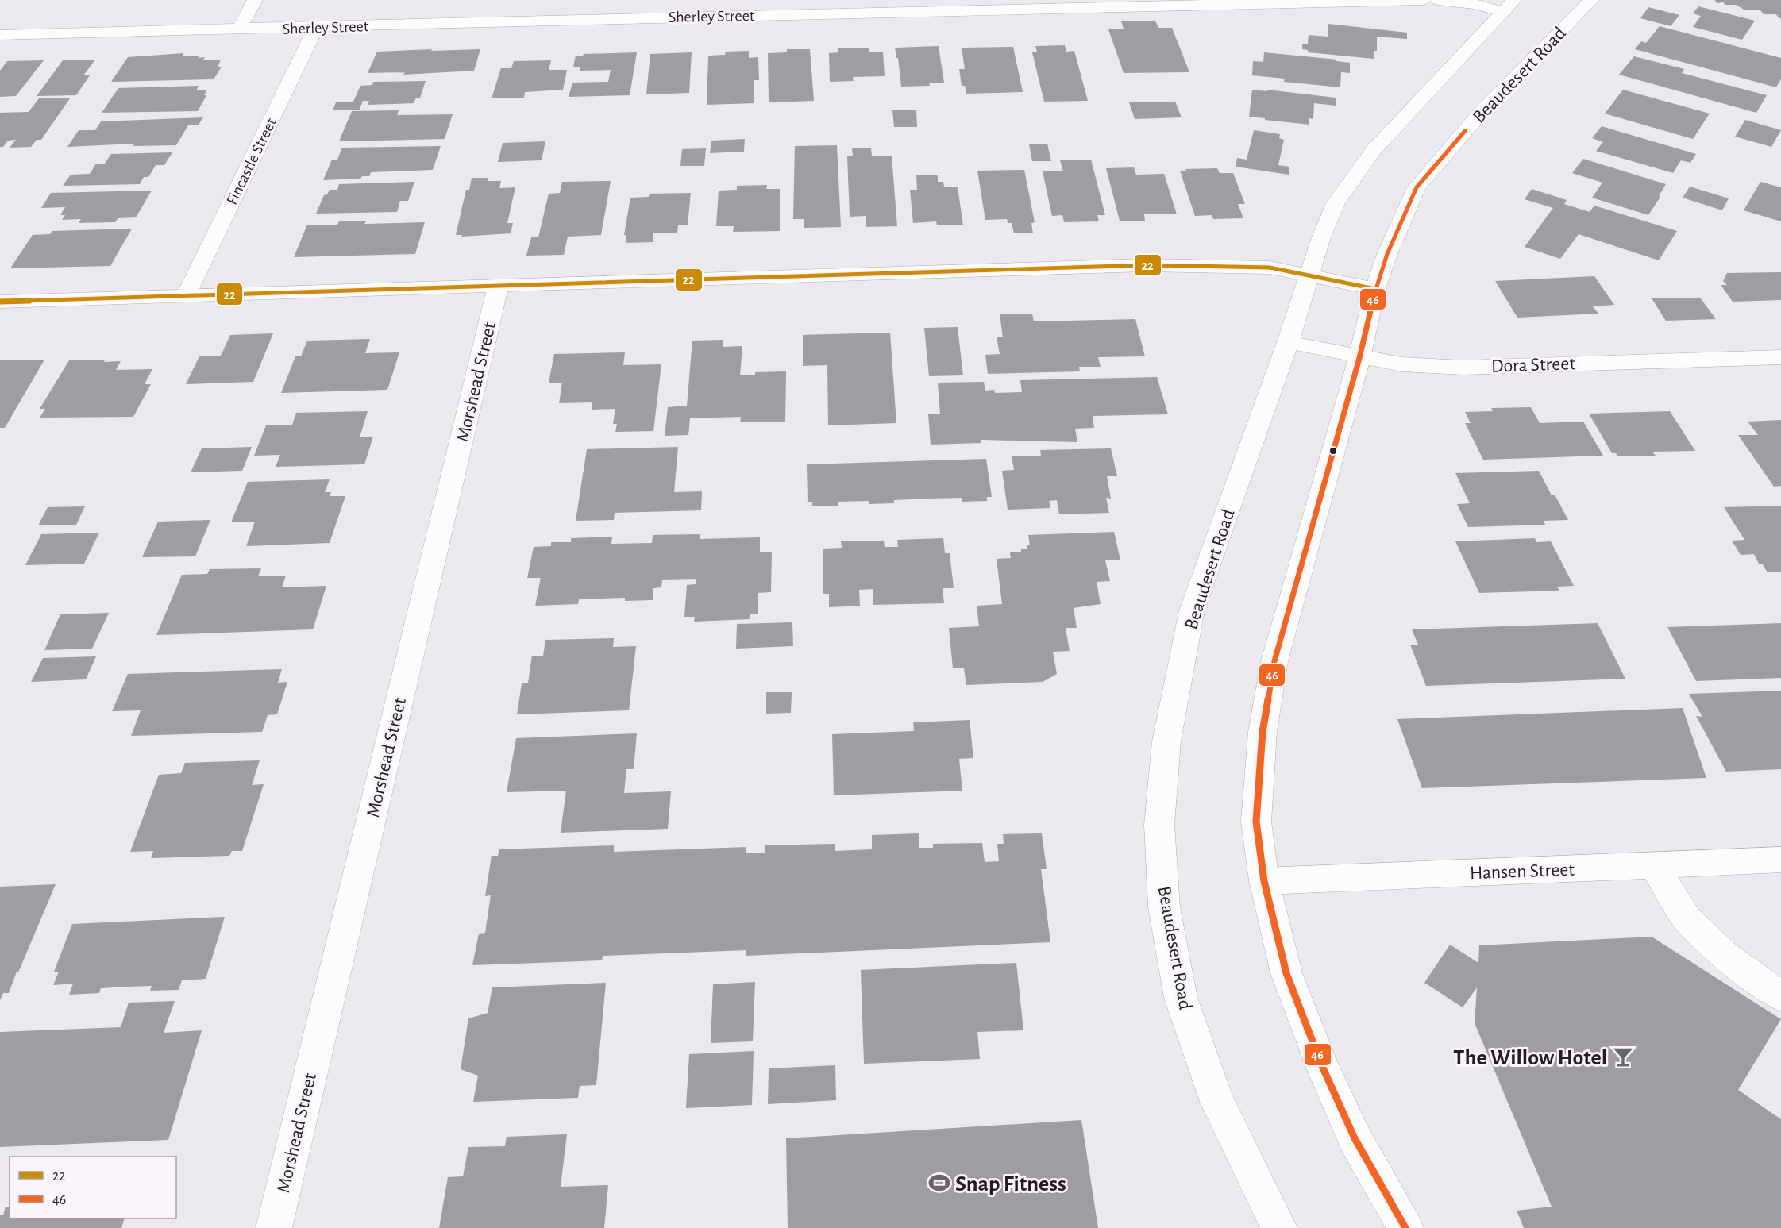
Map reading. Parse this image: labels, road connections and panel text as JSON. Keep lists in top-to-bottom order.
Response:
{
  "streets": {
    "main road": [
      "Sherley Street",
      "Beaudesert Road",
      "Fincastle Street",
      "Dora Street",
      "Morshead Street",
      "Hansen Street"
    ]
  },
  "crossings": [
    ["Sherley Street", "Fincastle Street"],
    ["Beaudesert Road", "Dora Street"],
    ["Beaudesert Road", "Hansen Street"]
  ],
  "places": {
    "bar": ["The Willow Hotel"],
    "sports": ["Snap Fitness"]
  },
  "lines": ["transit line 46", "transit line 22"],
  "legend": ["22", "46"]
}
